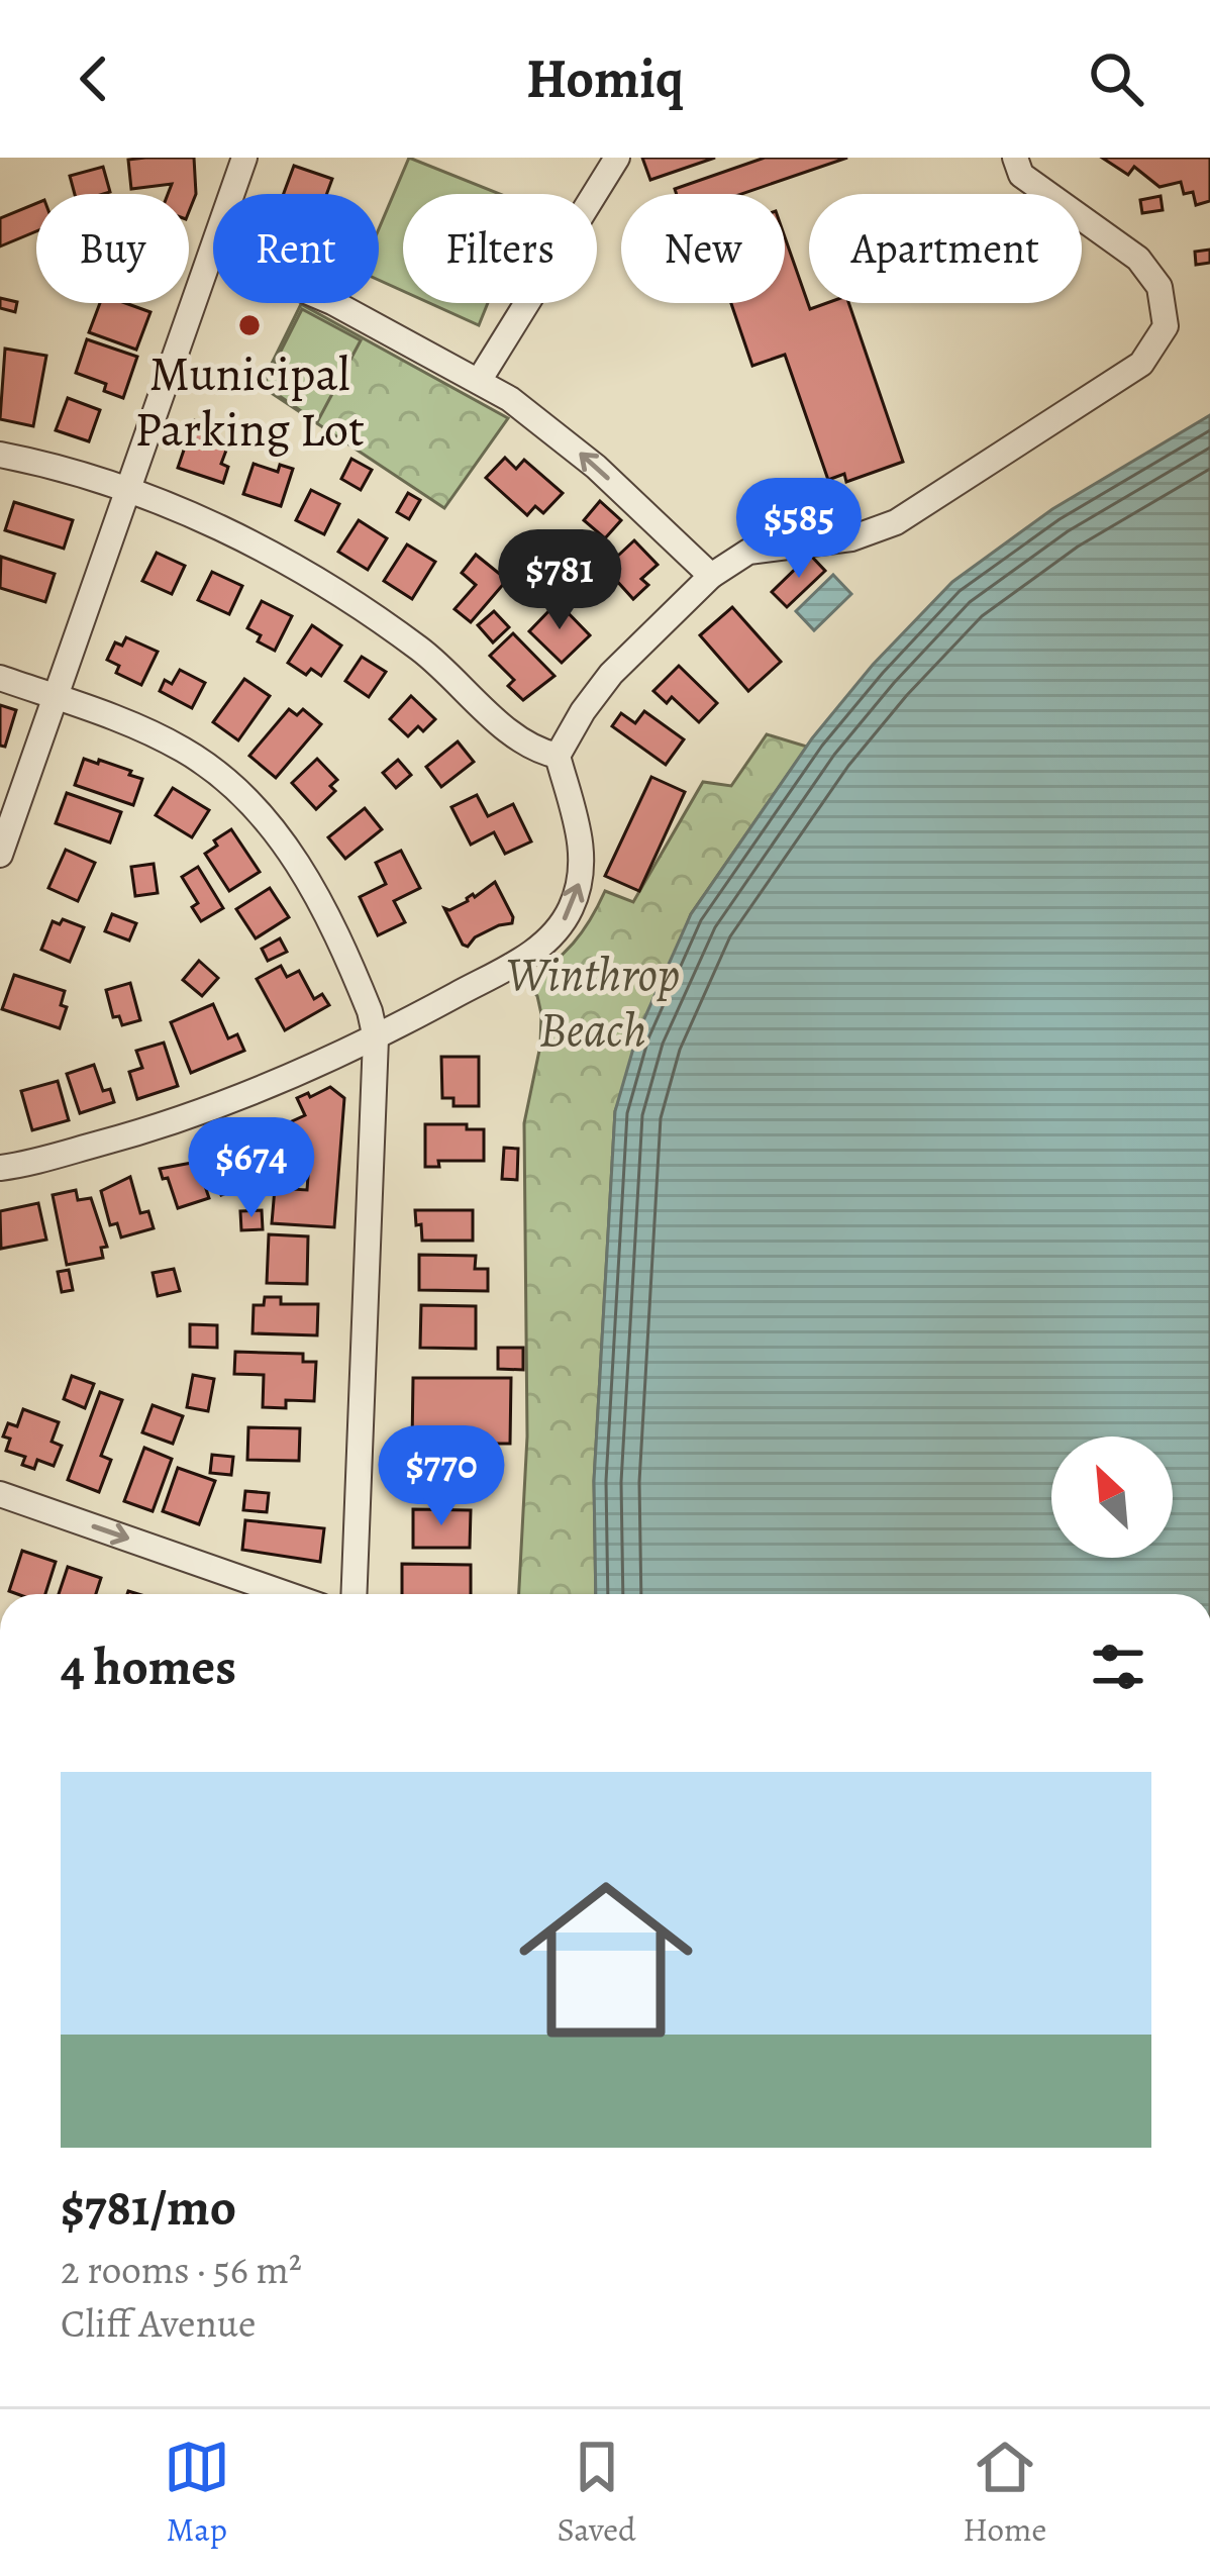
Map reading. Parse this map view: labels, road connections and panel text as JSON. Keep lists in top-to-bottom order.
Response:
{
  "parks": ["Winthrop Beach"],
  "places": ["Municipal Parking Lot"],
  "north": "top left",
  "page": {
    "header": "Homiq",
    "chip": [
      "Buy",
      "Rent",
      "Filters",
      "New",
      "Apartment"
    ],
    "price": [
      "$585",
      "$781",
      "$674",
      "$770"
    ],
    "heading": "4 homes",
    "list": [
      {
        "name": "$781/mo",
        "note": "2 rooms · 56 m² · Cliff Avenue"
      }
    ],
    "tabs": ["Map", "Saved", "Home"]
  }
}
